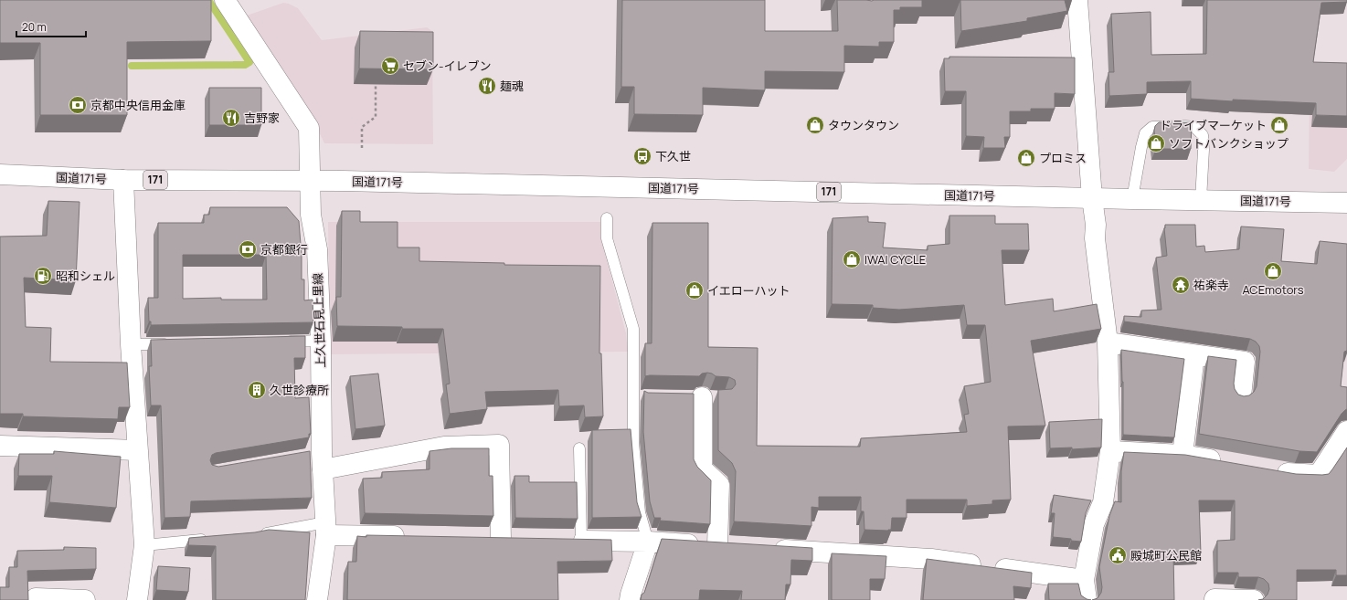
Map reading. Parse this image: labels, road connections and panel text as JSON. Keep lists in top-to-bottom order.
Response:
{
  "streets": {
    "main road": ["国道171号", "171", "上久世石見上里線"]
  },
  "crossings": [
    ["国道171号", "上久世石見上里線"]
  ],
  "places": {
    "supermarket": ["セブン-イレブン"],
    "restaurant": ["麺魂", "吉野家"],
    "bank": ["京都中央信用金庫", "京都銀行"],
    "shop": [
      "タウンタウン",
      "ドライブマーケット",
      "ソフトバンクショップ",
      "プロミス",
      "IWAI CYCLE",
      "ACEmotors",
      "イエローハット"
    ],
    "bus stop": ["下久世"],
    "fuel station": ["昭和シェル"],
    "temple": ["祐楽寺"],
    "building": ["久世診療所"],
    "public building": ["殿城町公民館"]
  },
  "scale_bar": "20 m"
}
